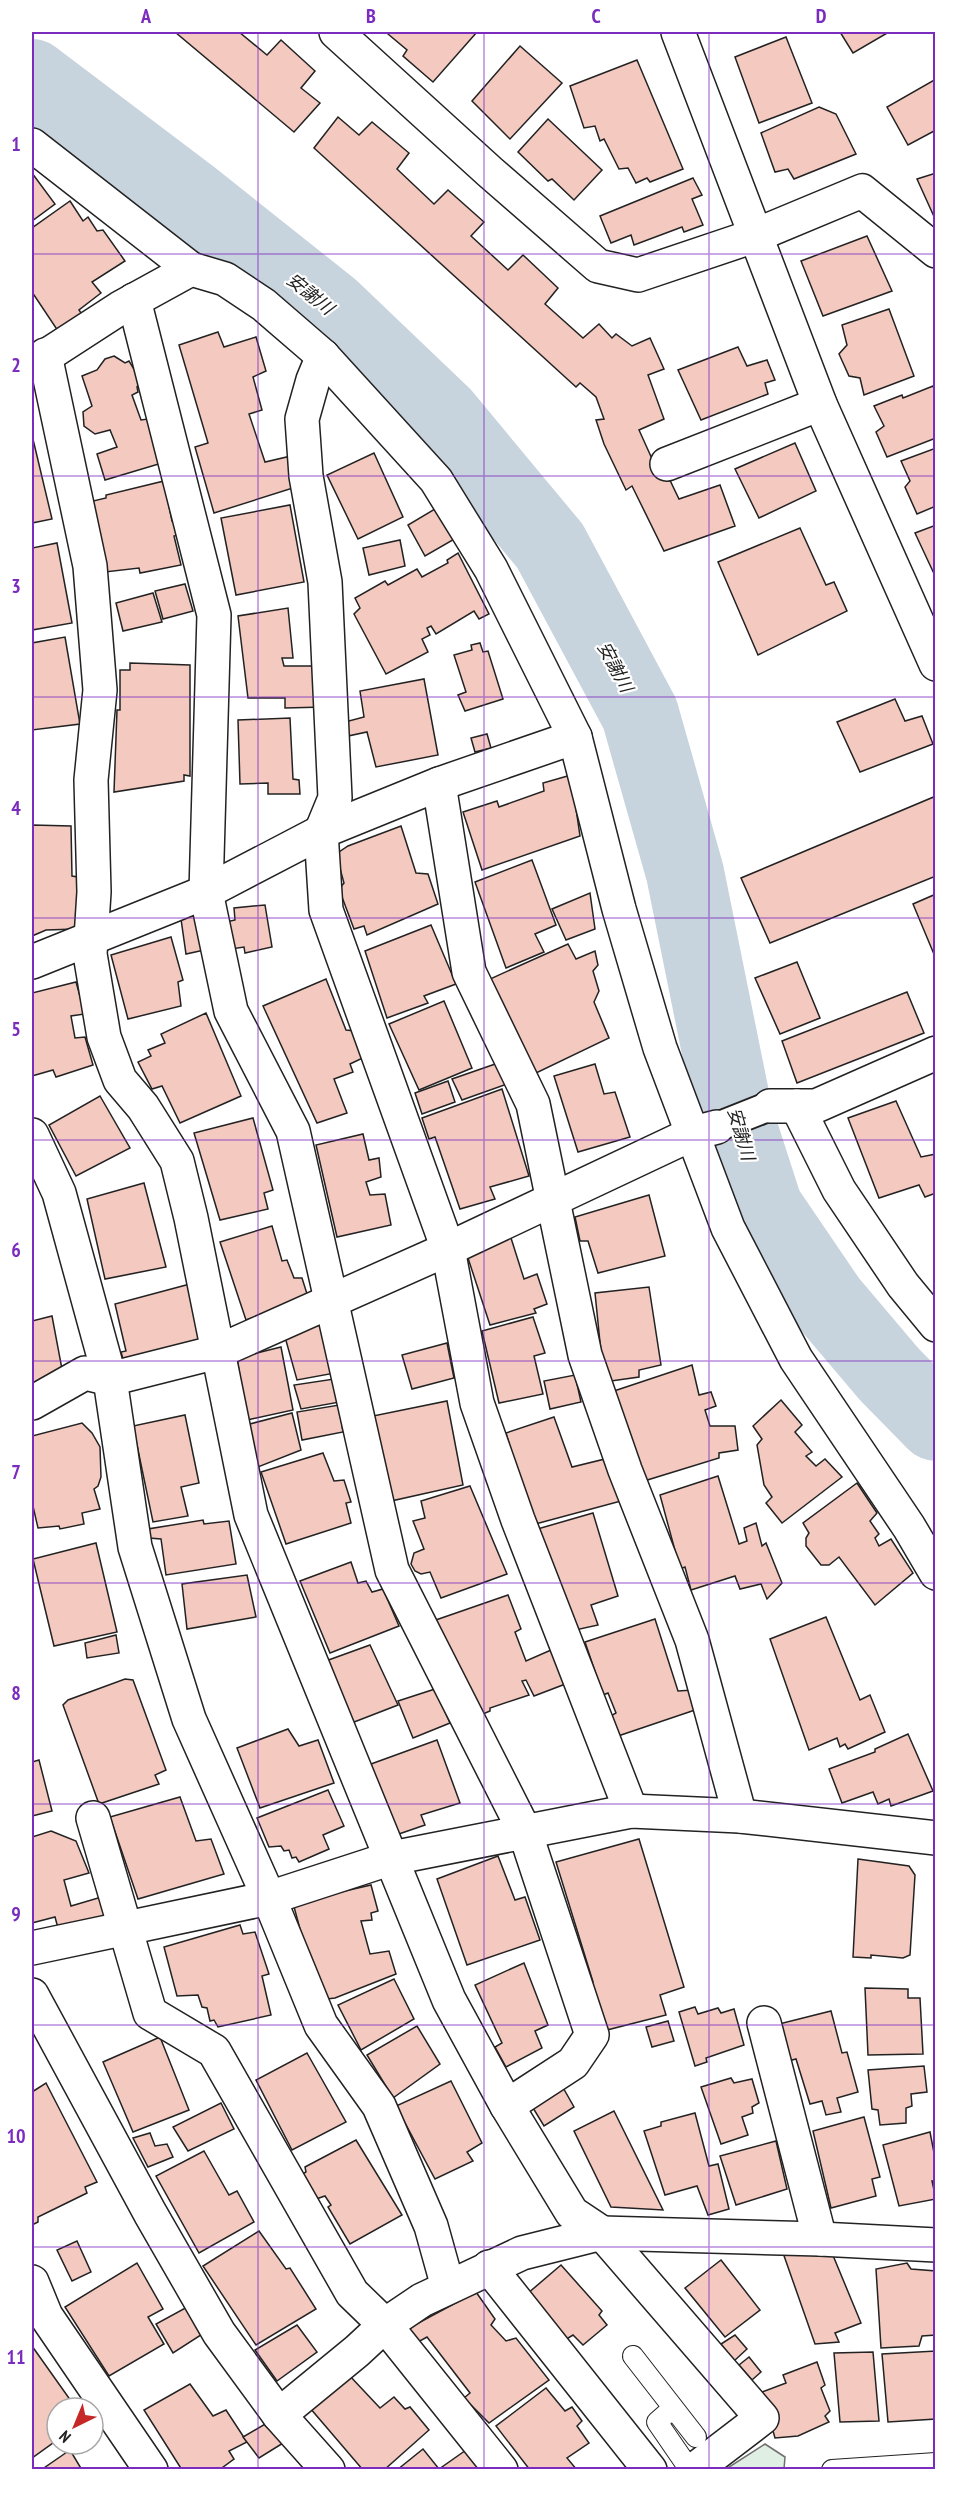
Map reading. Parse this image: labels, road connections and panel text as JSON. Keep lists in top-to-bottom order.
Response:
{
  "water": ["安謝川"],
  "north": "bottom left",
  "grid": {
    "columns": [
      "A",
      "B",
      "C",
      "D"
    ],
    "rows": [
      "1",
      "2",
      "3",
      "4",
      "5",
      "6",
      "7",
      "8",
      "9",
      "10",
      "11"
    ]
  }
}
